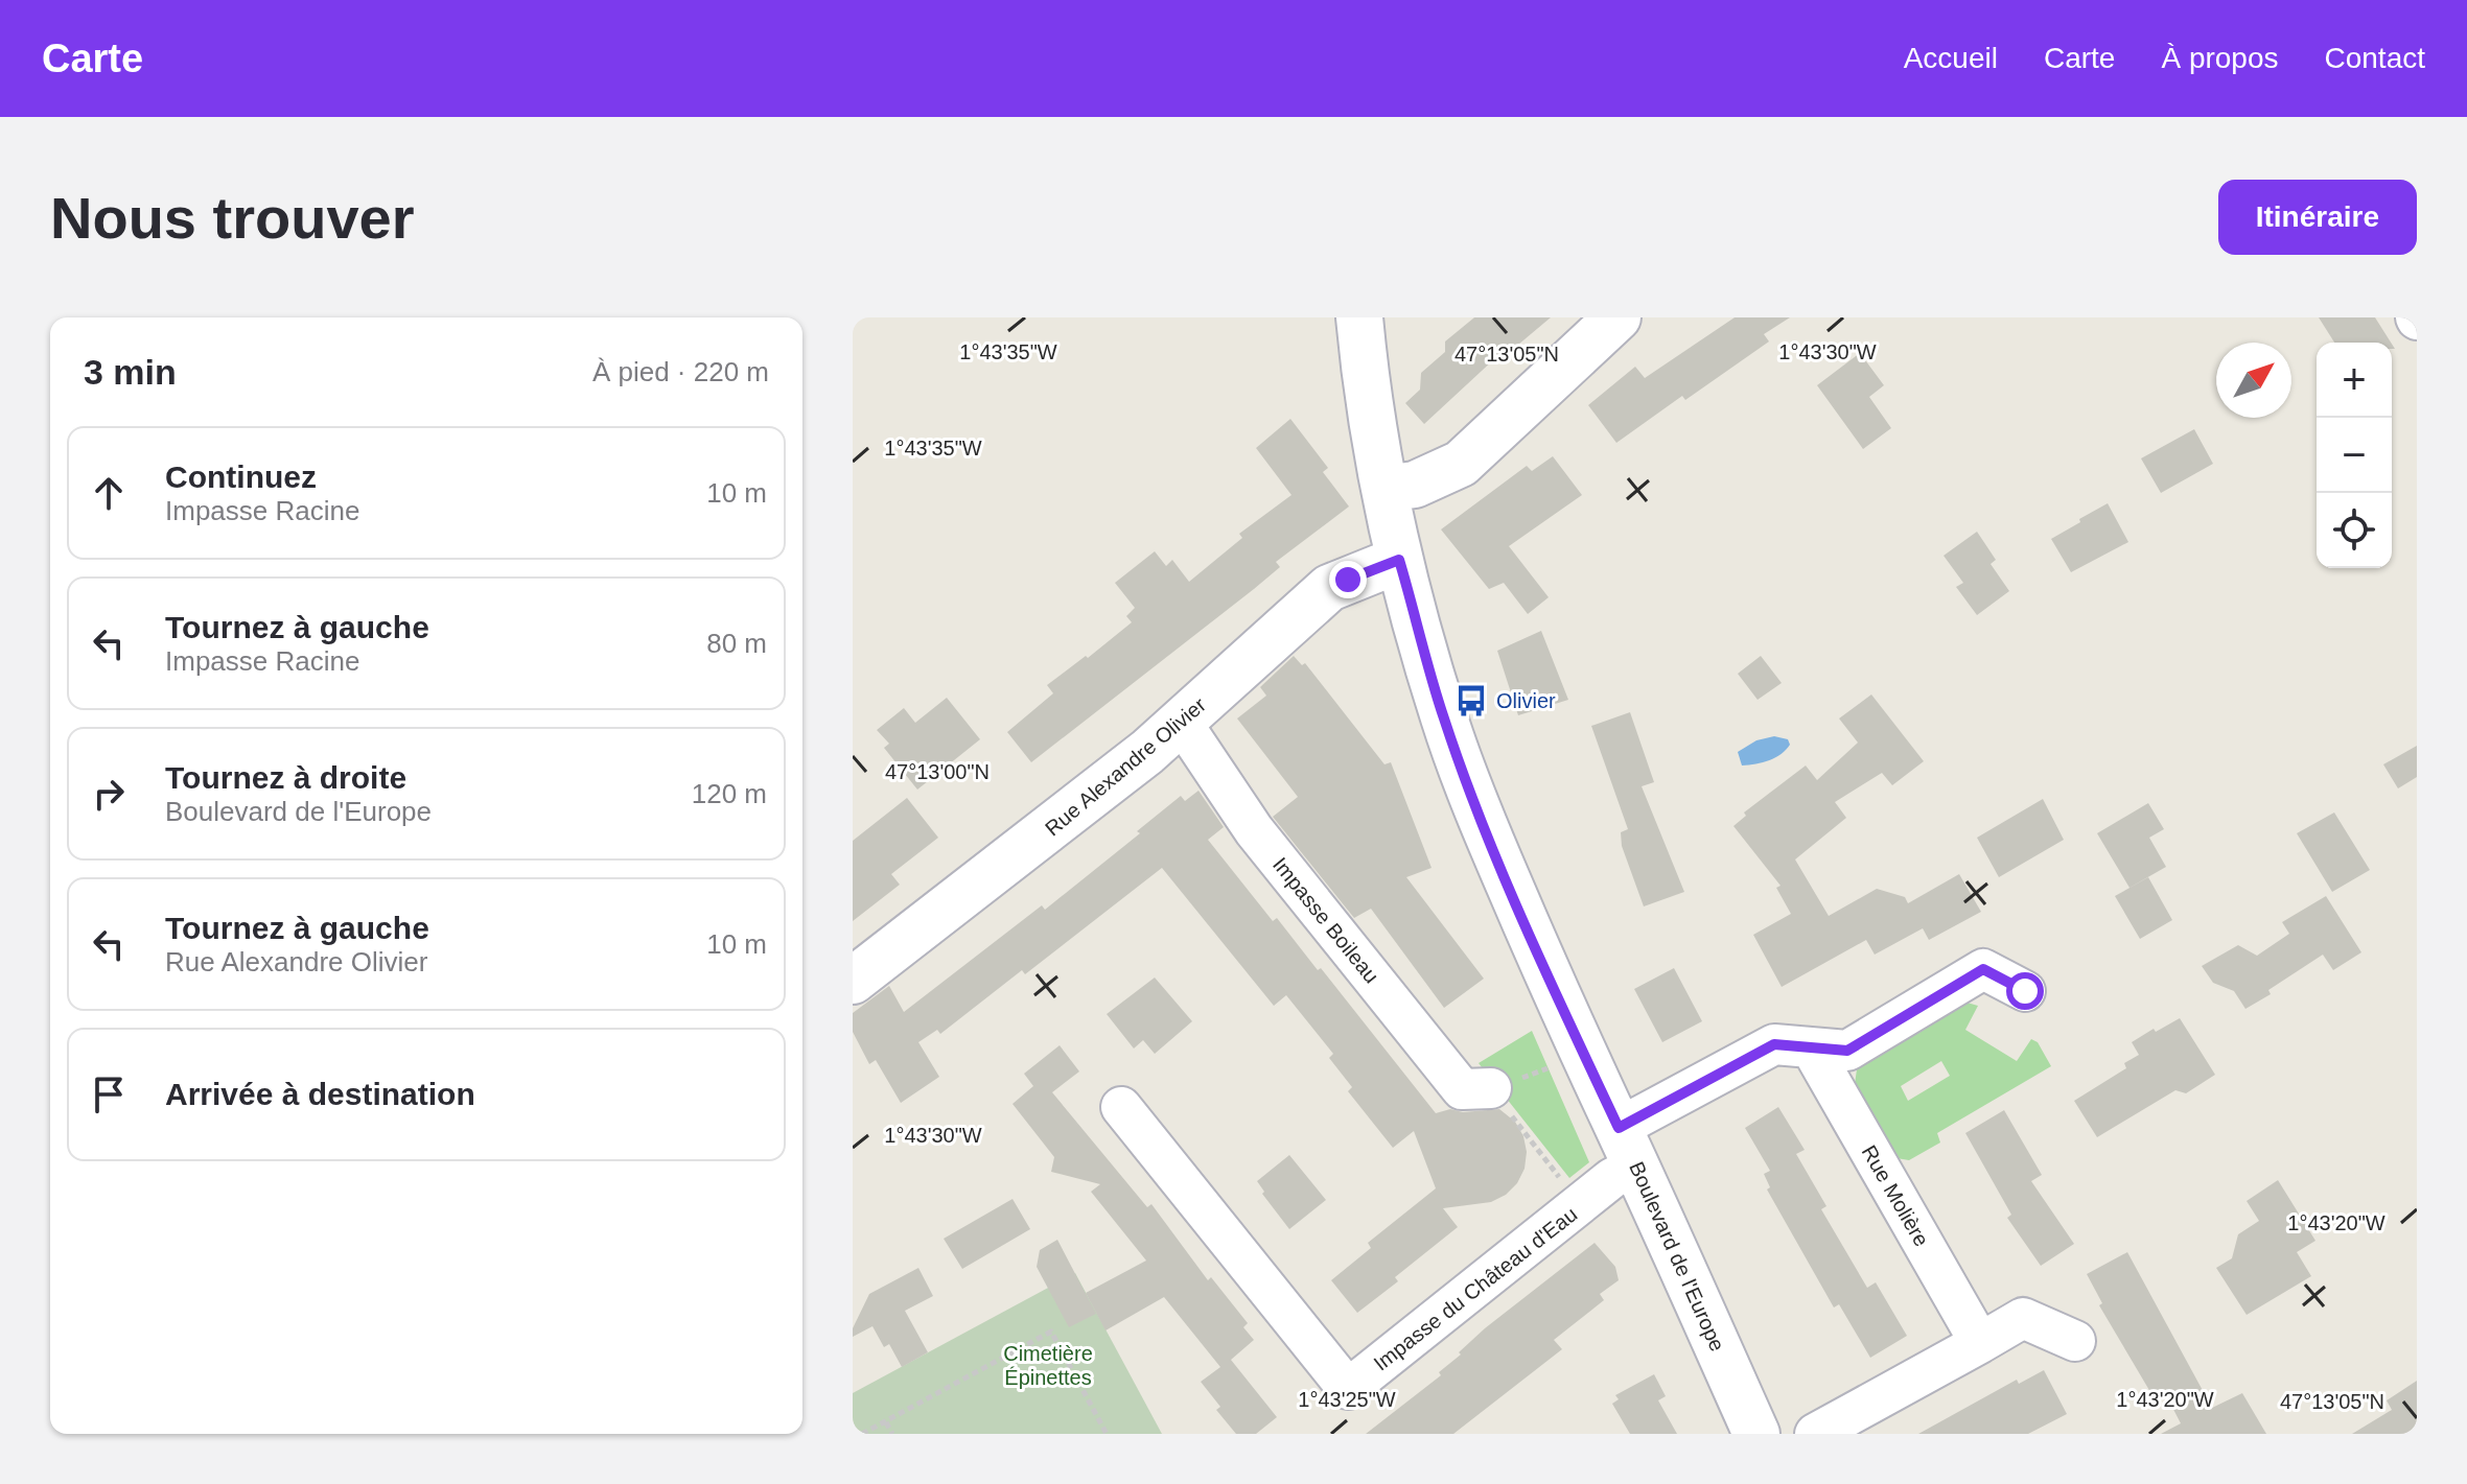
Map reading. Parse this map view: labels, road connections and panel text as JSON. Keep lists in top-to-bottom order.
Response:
{
  "streets": {
    "street": [
      "Rue Alexandre Olivier",
      "Impasse Boileau",
      "Rue Molière",
      "Boulevard de l'Europe",
      "Impasse du Château d'Eau"
    ]
  },
  "crossings": [
    ["Rue Alexandre Olivier", "Impasse Boileau"],
    ["Rue Alexandre Olivier", "Boulevard de l'Europe"],
    ["Rue Molière", "Impasse du Château d'Eau"],
    ["Boulevard de l'Europe", "Impasse du Château d'Eau"]
  ],
  "parks": ["Cimetière Épinettes"],
  "places": {
    "bus stop": ["Olivier"]
  },
  "north": "top right",
  "page": {
    "header": "Carte",
    "nav": [
      "Accueil",
      "Carte",
      "À propos",
      "Contact"
    ],
    "buttons": "Itinéraire",
    "title": "Nous trouver",
    "heading": ["3 min", "À pied · 220 m"],
    "map_buttons": ["+", "−"],
    "list": [
      ["Continuez", "Impasse Racine", "10 m"],
      ["Tournez à gauche", "Impasse Racine", "80 m"],
      ["Tournez à droite", "Boulevard de l'Europe", "120 m"],
      ["Tournez à gauche", "Rue Alexandre Olivier", "10 m"],
      "Arrivée à destination"
    ]
  },
  "coordinates": [
    "1°43'35\"W",
    "1°43'30\"W",
    "47°13'05\"N",
    "47°13'00\"N",
    "1°43'20\"W",
    "1°43'25\"W"
  ]
}
